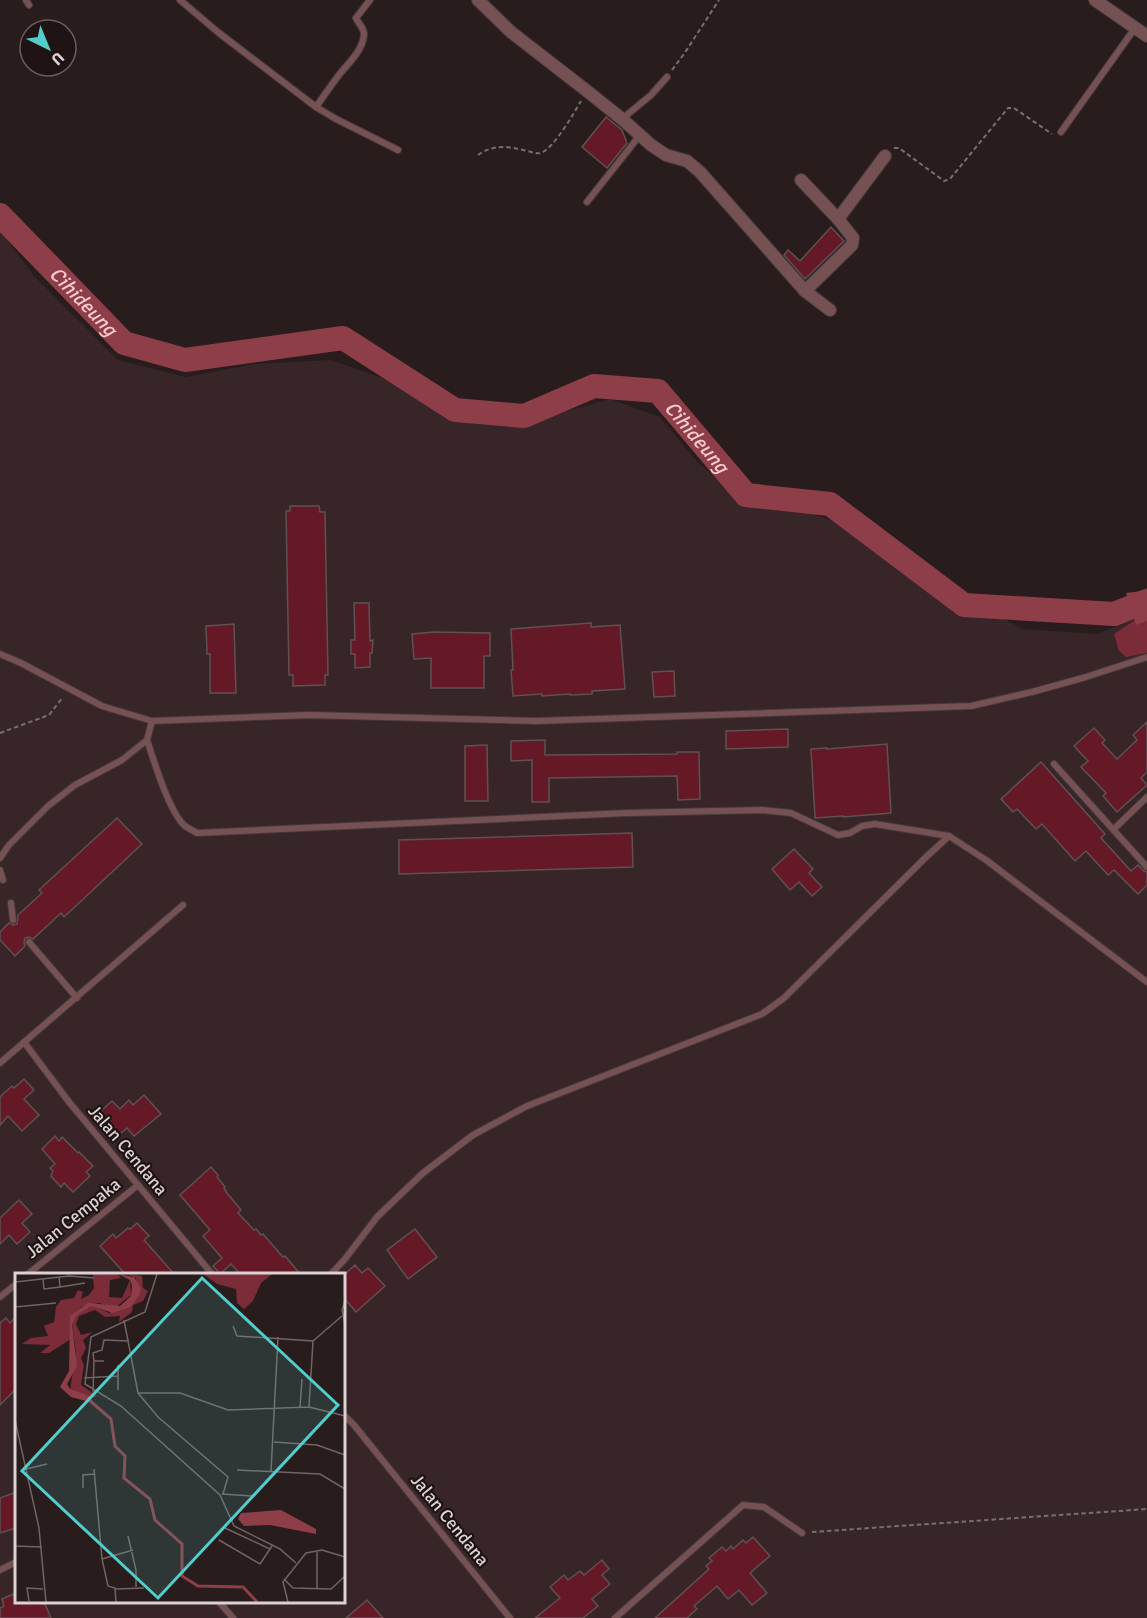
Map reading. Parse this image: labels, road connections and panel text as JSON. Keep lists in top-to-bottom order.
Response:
{
  "streets": {
    "lane": ["Jalan Cendana", "Jalan Cempaka"]
  },
  "crossings": [
    ["Jalan Cendana", "Jalan Cempaka"]
  ],
  "water": ["Cihideung"],
  "north": "bottom right"
}
